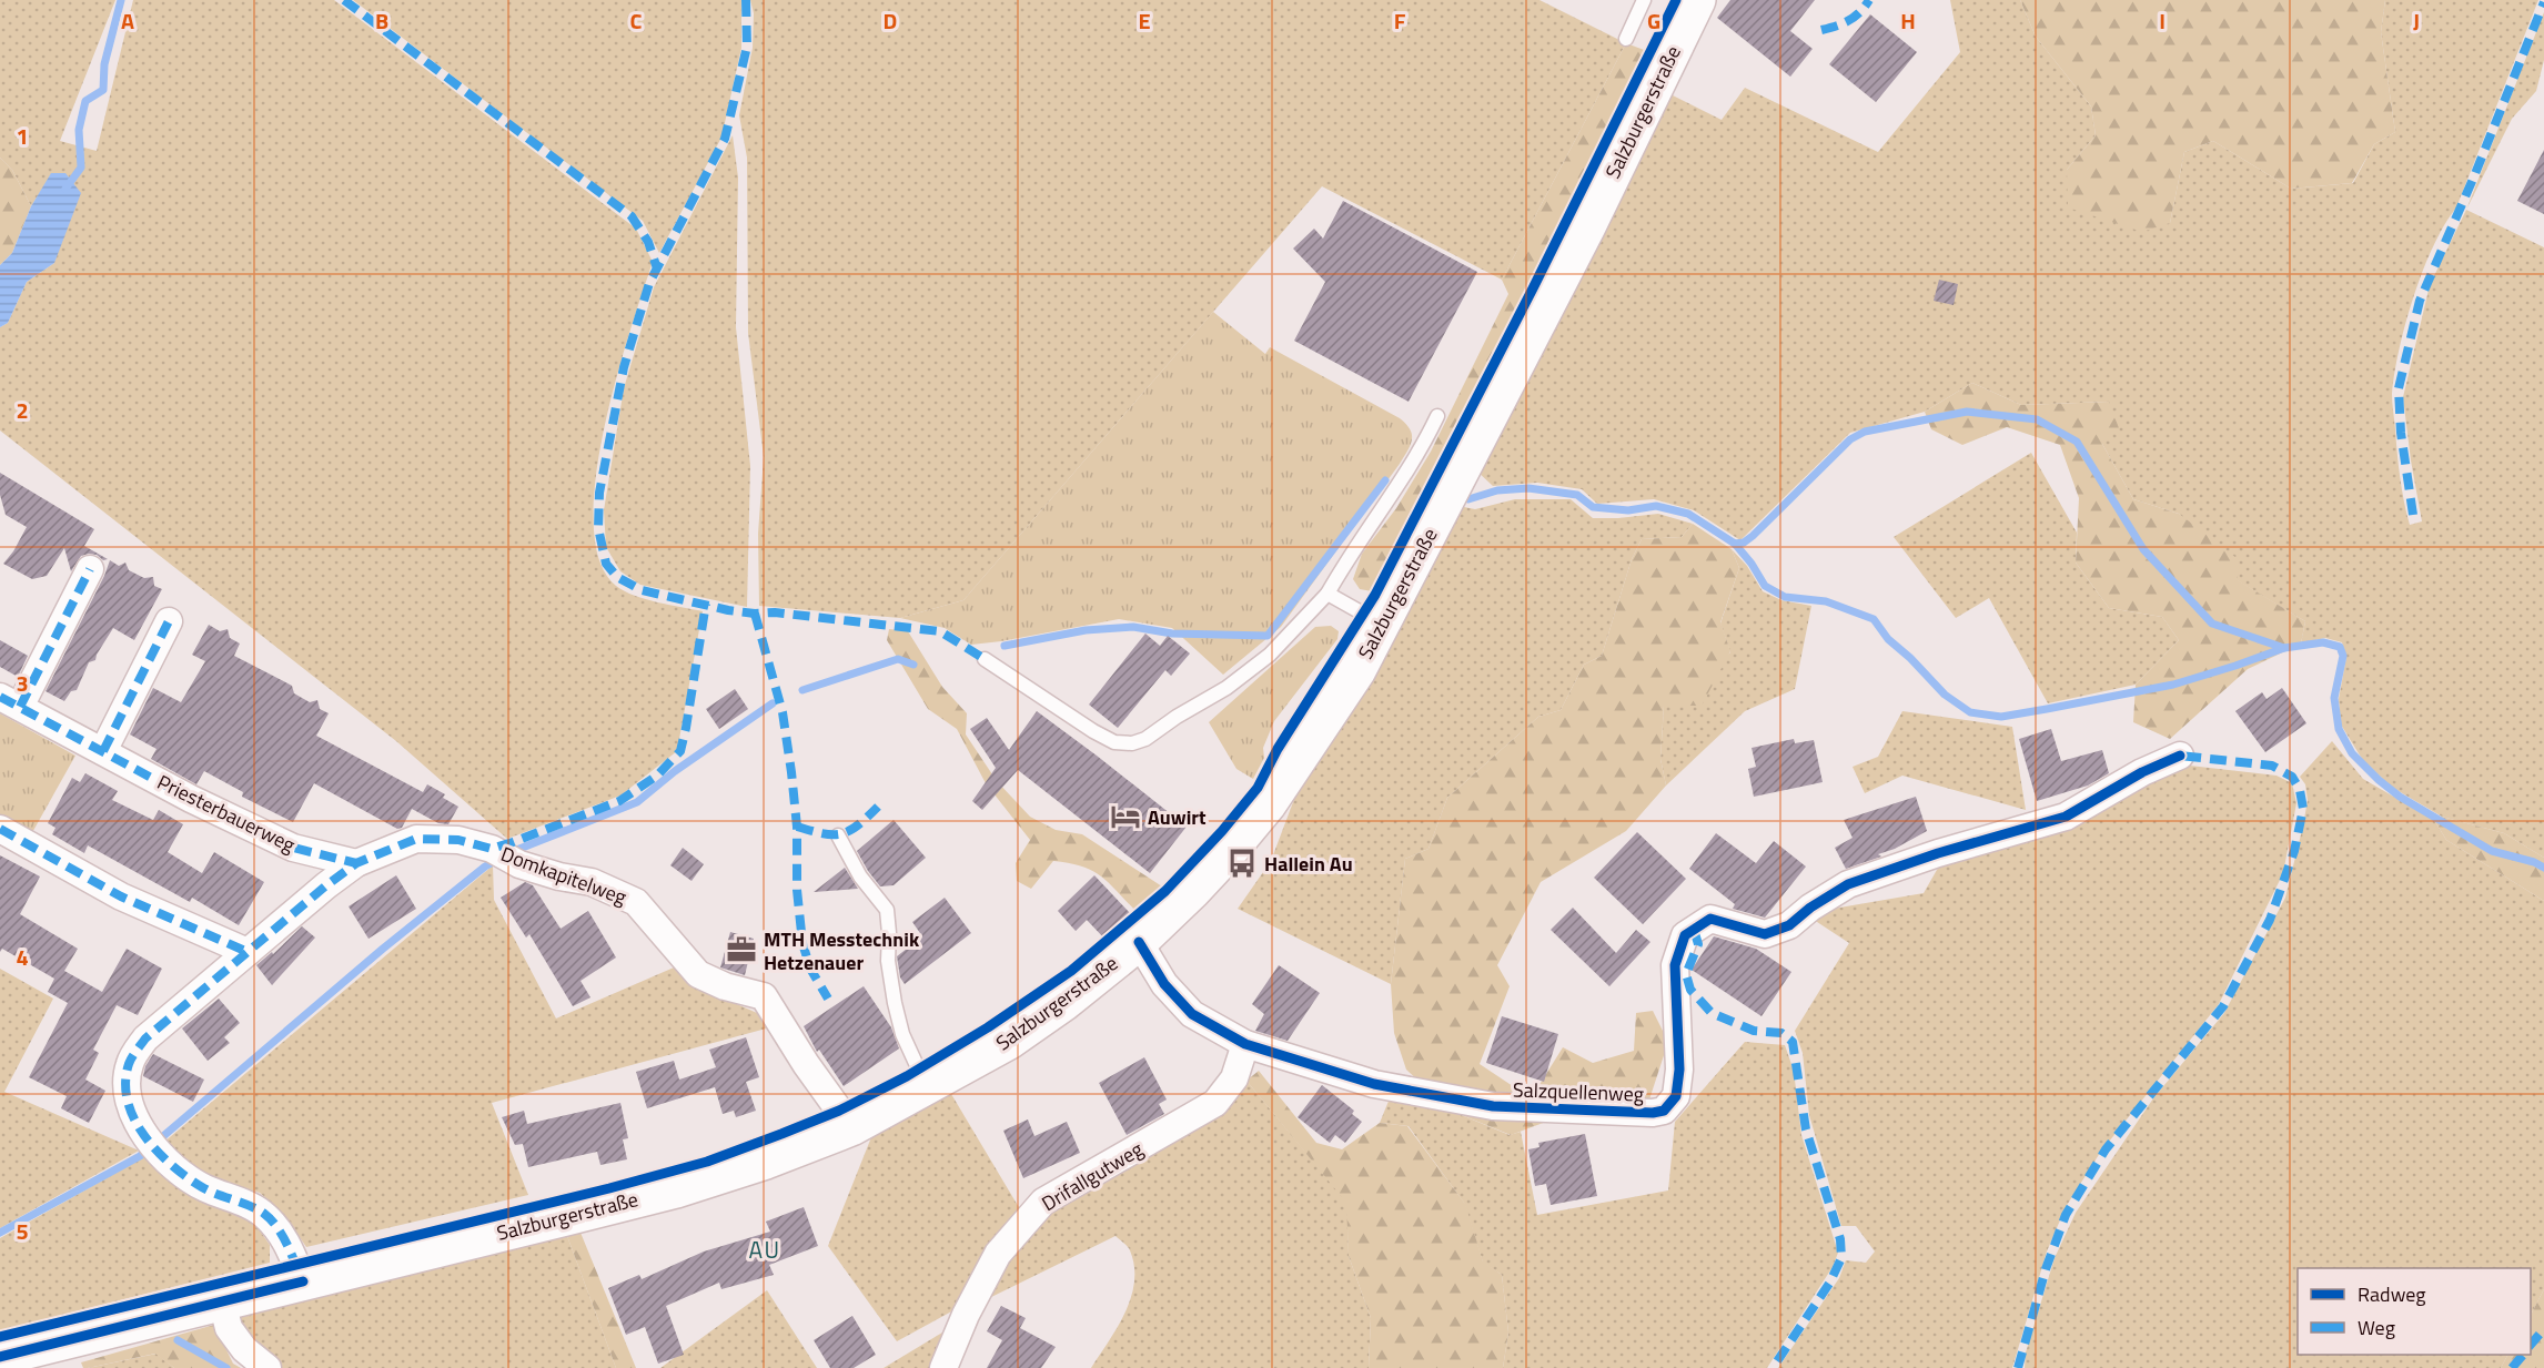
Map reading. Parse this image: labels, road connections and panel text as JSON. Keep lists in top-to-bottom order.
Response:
{
  "streets": {
    "main road": ["Salzburgerstraße"],
    "street": [
      "Priesterbauerweg",
      "Domkapitelweg",
      "Salzquellenweg",
      "Drifallgutweg"
    ]
  },
  "crossings": [
    ["Salzburgerstraße", "Domkapitelweg"],
    ["Salzburgerstraße", "Salzquellenweg"],
    ["Priesterbauerweg", "Domkapitelweg"],
    ["Salzquellenweg", "Drifallgutweg"]
  ],
  "districts": ["AU"],
  "places": {
    "hotel": ["Auwirt"],
    "bus stop": ["Hallein Au"],
    "office": ["MTH Messtechnik Hetzenauer"]
  },
  "legend": ["Radweg", "Weg"],
  "grid": {
    "columns": [
      "A",
      "B",
      "C",
      "D",
      "E",
      "F",
      "G",
      "H",
      "I",
      "J"
    ],
    "rows": [
      "1",
      "2",
      "3",
      "4",
      "5"
    ]
  }
}
